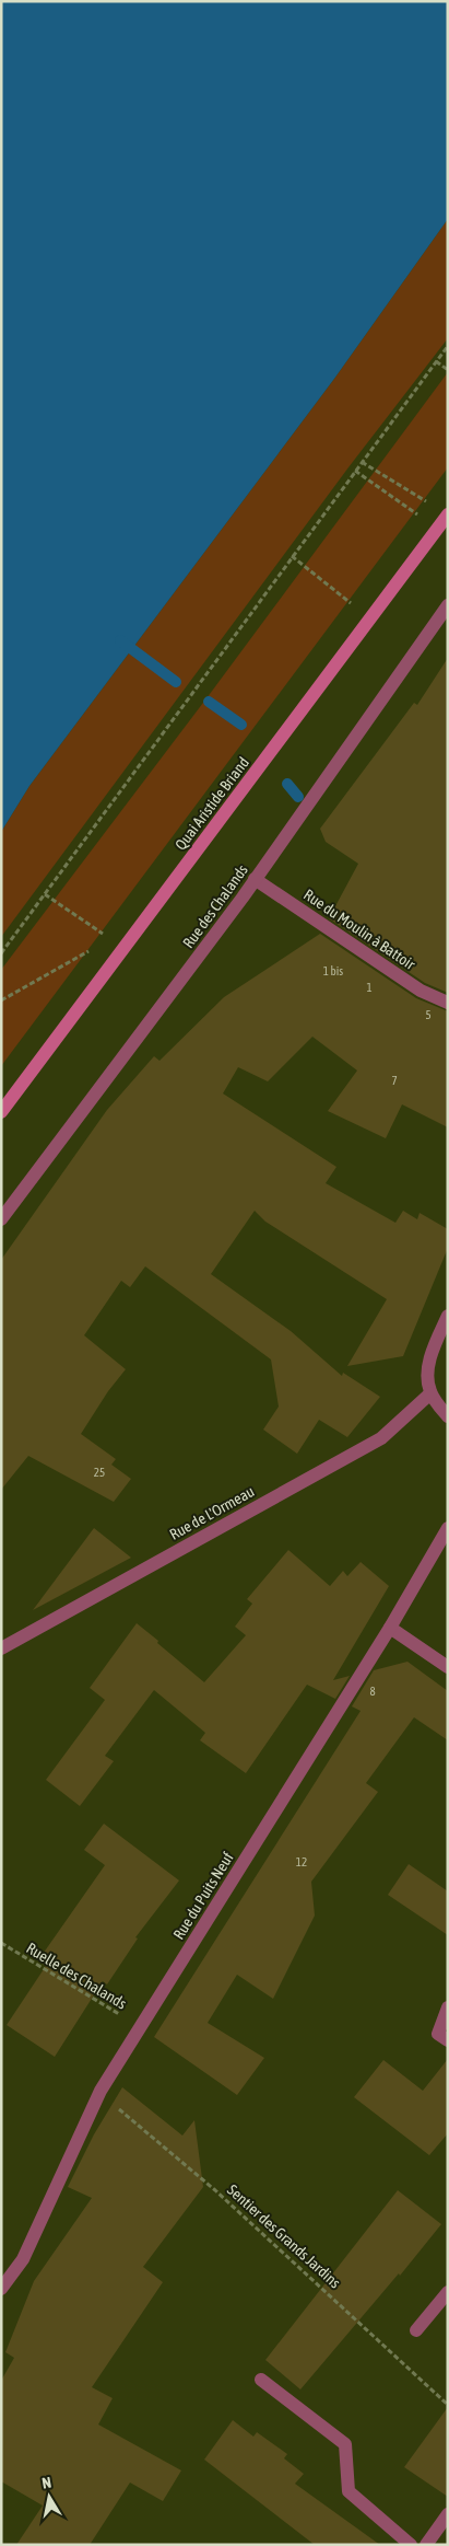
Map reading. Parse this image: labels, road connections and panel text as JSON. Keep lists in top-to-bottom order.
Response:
{
  "streets": {
    "main road": ["Quai Aristide Briand"],
    "street": [
      "Rue des Chalands",
      "Rue du Moulin à Battoir",
      "Rue de L'Ormeau",
      "Rue du Puits Neuf"
    ],
    "path": ["Ruelle des Chalands", "Sentier des Grands Jardins"]
  },
  "crossings": [
    ["Rue des Chalands", "Rue du Moulin à Battoir"],
    ["Rue du Puits Neuf", "Ruelle des Chalands"],
    ["Rue du Puits Neuf", "Sentier des Grands Jardins"]
  ],
  "house_numbers": [
    "1 bis",
    "1",
    "5",
    "7",
    "25",
    "8",
    "12"
  ],
  "north": "top"
}
